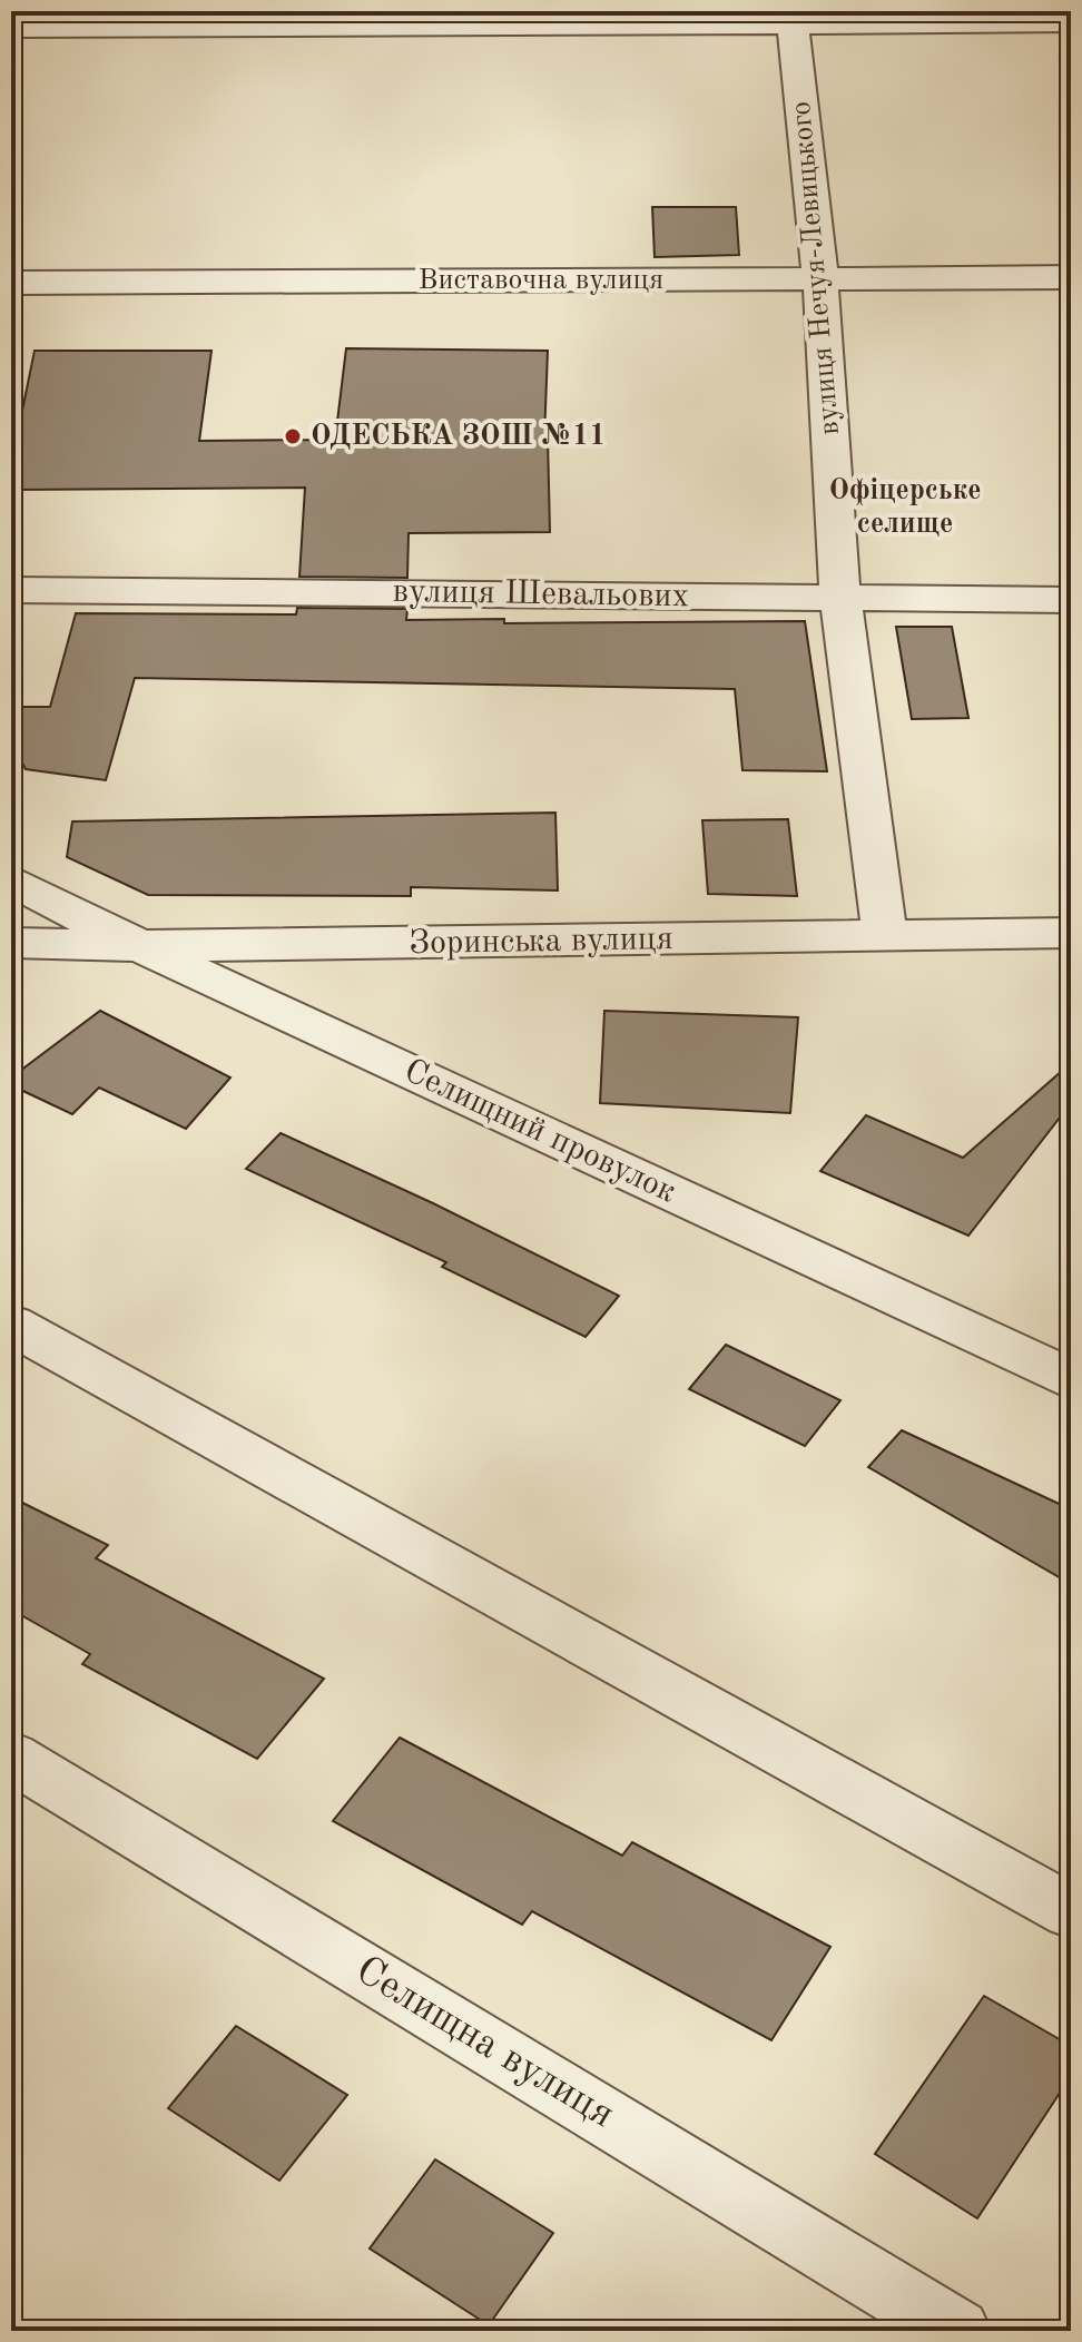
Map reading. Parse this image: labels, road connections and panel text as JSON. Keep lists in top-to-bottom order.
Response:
{
  "streets": {
    "street": [
      "вулиця Нечуя-Левицького",
      "Виставочна вулиця",
      "вулиця Шевальових",
      "Зоринська вулиця",
      "Селищний провулок",
      "Селищна вулиця"
    ]
  },
  "crossings": [
    ["вулиця Нечуя-Левицького", "Виставочна вулиця"],
    ["вулиця Нечуя-Левицького", "вулиця Шевальових"],
    ["вулиця Нечуя-Левицького", "Зоринська вулиця"],
    ["Зоринська вулиця", "Селищний провулок"]
  ],
  "districts": ["Офіцерське селище"],
  "places": ["ОДЕСЬКА ЗОШ №11"]
}
